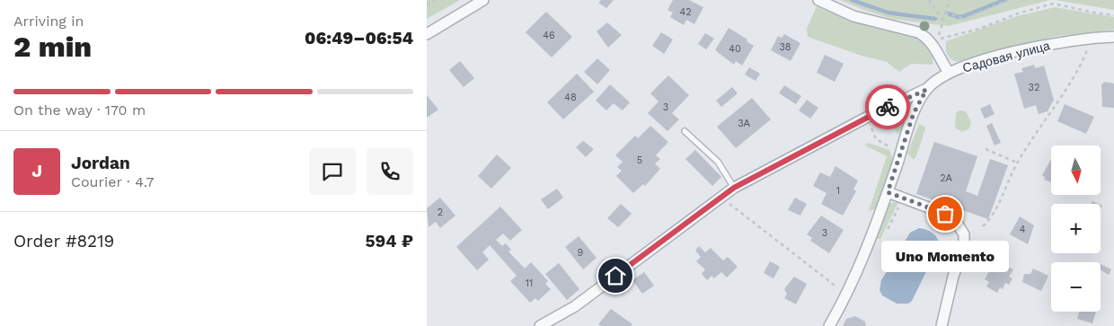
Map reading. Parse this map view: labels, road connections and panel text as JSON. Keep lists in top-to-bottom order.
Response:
{
  "streets": {
    "street": ["Садовая улица"]
  },
  "places": ["Uno Momento"],
  "house_numbers": [
    "42",
    "46",
    "38",
    "40",
    "32",
    "48",
    "3",
    "3А",
    "5",
    "2А",
    "1",
    "2",
    "4",
    "3",
    "9",
    "11"
  ],
  "north": "bottom",
  "page": {
    "heading": ["2 min", "Arriving in", "06:49–06:54"],
    "panel": [
      "Jordan",
      "Courier · 4.7",
      "Order #8219",
      "594 ₽"
    ],
    "bar": "On the way · 170 m",
    "map_buttons": ["+", "−"],
    "round": "J",
    "bubble": "Uno Momento"
  }
}
